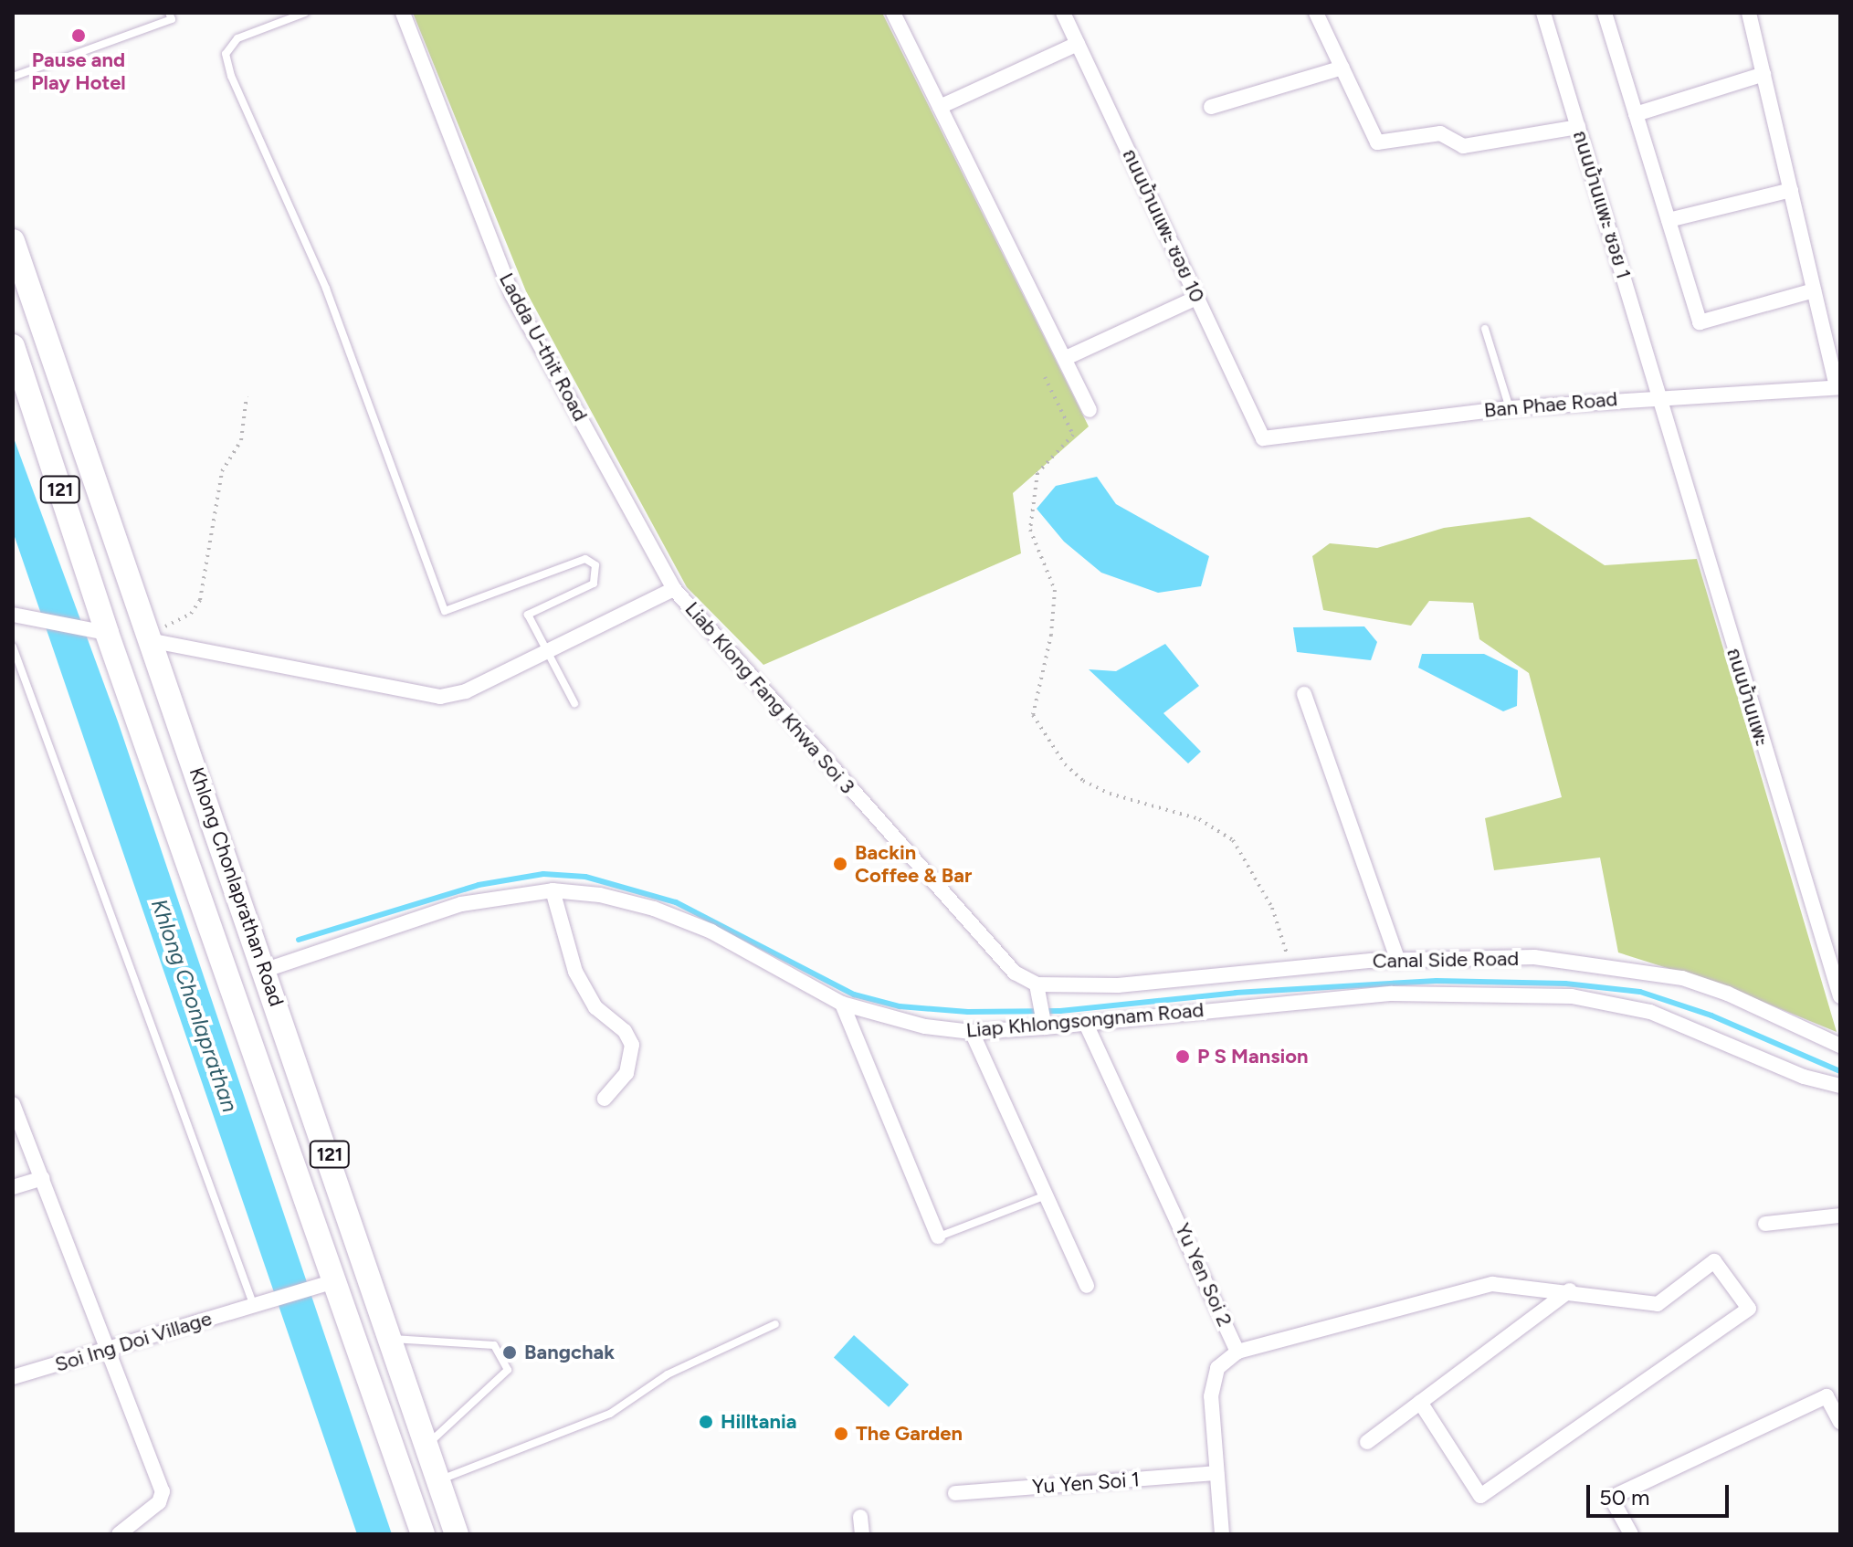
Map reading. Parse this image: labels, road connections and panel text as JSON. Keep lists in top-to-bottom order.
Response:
{
  "streets": {
    "main road": ["121", "Khlong Chonlaprathan Road"],
    "street": [
      "ถนนบ้านแพะ ซอย 1",
      "ถนนบ้านแพะ ซอย 10",
      "Ladda U-thit Road",
      "Ban Phae Road",
      "ถนนบ้านแพะ",
      "Liab Klong Fang Khwa Soi 3",
      "Canal Side Road",
      "Liap Khlongsongnam Road",
      "Yu Yen Soi 2",
      "Soi Ing Doi Village",
      "Yu Yen Soi 1"
    ]
  },
  "crossings": [
    ["ถนนบ้านแพะ ซอย 1", "Ban Phae Road"],
    ["ถนนบ้านแพะ ซอย 1", "ถนนบ้านแพะ"],
    ["ถนนบ้านแพะ ซอย 10", "Ban Phae Road"],
    ["Ladda U-thit Road", "Liab Klong Fang Khwa Soi 3"],
    ["Ban Phae Road", "ถนนบ้านแพะ"],
    ["Liab Klong Fang Khwa Soi 3", "Khlong Chonlaprathan Road"],
    ["Liab Klong Fang Khwa Soi 3", "Canal Side Road"],
    ["Khlong Chonlaprathan Road", "Liap Khlongsongnam Road"],
    ["Khlong Chonlaprathan Road", "Soi Ing Doi Village"],
    ["Liap Khlongsongnam Road", "Yu Yen Soi 2"],
    ["Yu Yen Soi 2", "Yu Yen Soi 1"]
  ],
  "water": ["Khlong Chonlaprathan"],
  "places": [
    "Pause and Play Hotel",
    "Backin Coffee & Bar",
    "P S Mansion",
    "Bangchak",
    "Hilltania",
    "The Garden"
  ],
  "scale_bar": "50 m"
}
